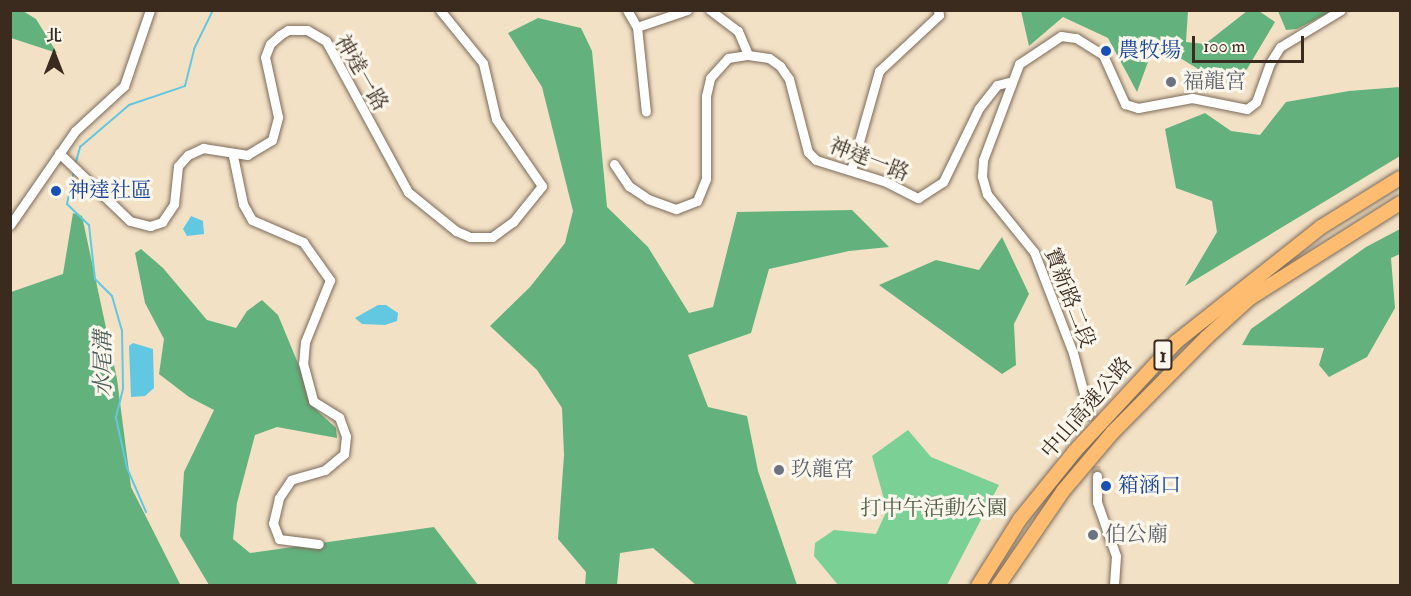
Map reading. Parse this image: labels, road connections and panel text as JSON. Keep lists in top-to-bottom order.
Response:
{
  "streets": {
    "highway": ["1", "中山高速公路"],
    "street": ["神達一路", "寶新路二段"]
  },
  "crossings": [
    ["神達一路", "寶新路二段"]
  ],
  "water": ["水尾溝"],
  "parks": ["打中午活動公園"],
  "places": [
    "農牧場",
    "福龍宮",
    "神達社區",
    "玖龍宮",
    "箱涵口",
    "伯公廟"
  ],
  "scale_bar": "100 m",
  "north": "top"
}
